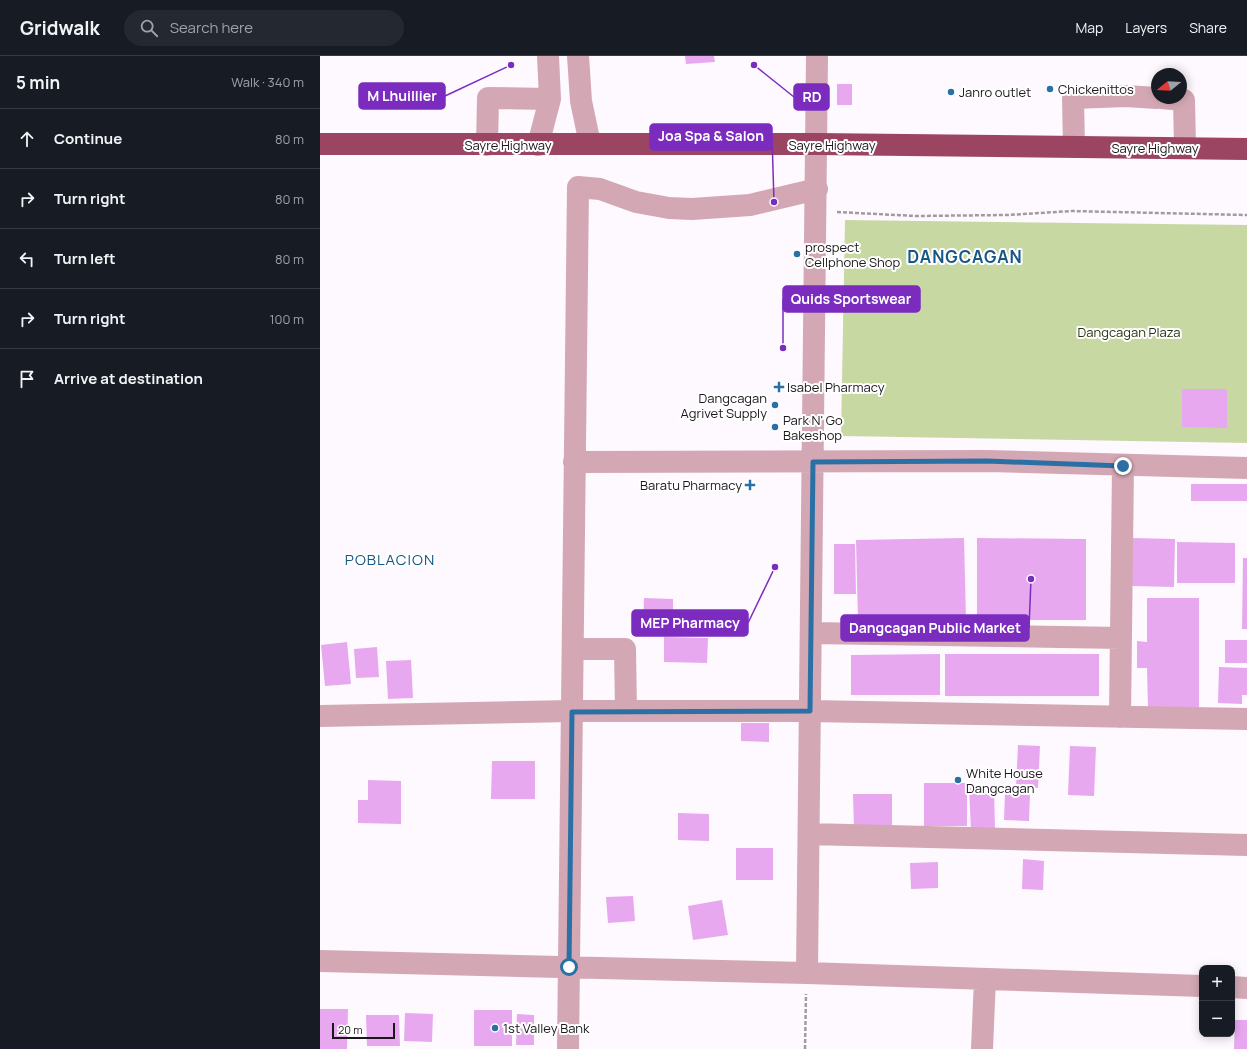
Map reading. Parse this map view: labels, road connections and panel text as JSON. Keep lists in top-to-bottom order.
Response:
{
  "streets": {
    "highway": ["Sayre Highway"]
  },
  "districts": ["DANGCAGAN", "POBLACION"],
  "parks": ["Dangcagan Plaza"],
  "places": {
    "other": [
      "M Lhuillier",
      "RD",
      "Chickenittos",
      "Janro outlet",
      "Joa Spa & Salon",
      "prospect Cellphone Shop",
      "Quids Sportswear",
      "Dangcagan Agrivet Supply",
      "Park N' Go Bakeshop",
      "MEP Pharmacy",
      "Dangcagan Public Market",
      "White House Dangcagan",
      "1st Valley Bank"
    ],
    "health": ["Isabel Pharmacy", "Baratu Pharmacy"]
  },
  "scale_bar": "20 m",
  "north": "left",
  "page": {
    "header": "Gridwalk",
    "search": "Search here",
    "nav": ["Map", "Layers", "Share"],
    "heading": ["5 min", "Walk · 340 m"],
    "list": [
      ["Continue", "80 m"],
      ["Turn right", "80 m"],
      ["Turn left", "80 m"],
      ["Turn right", "100 m"],
      "Arrive at destination"
    ],
    "map_buttons": ["+", "−"],
    "scale": "20 m"
  }
}
